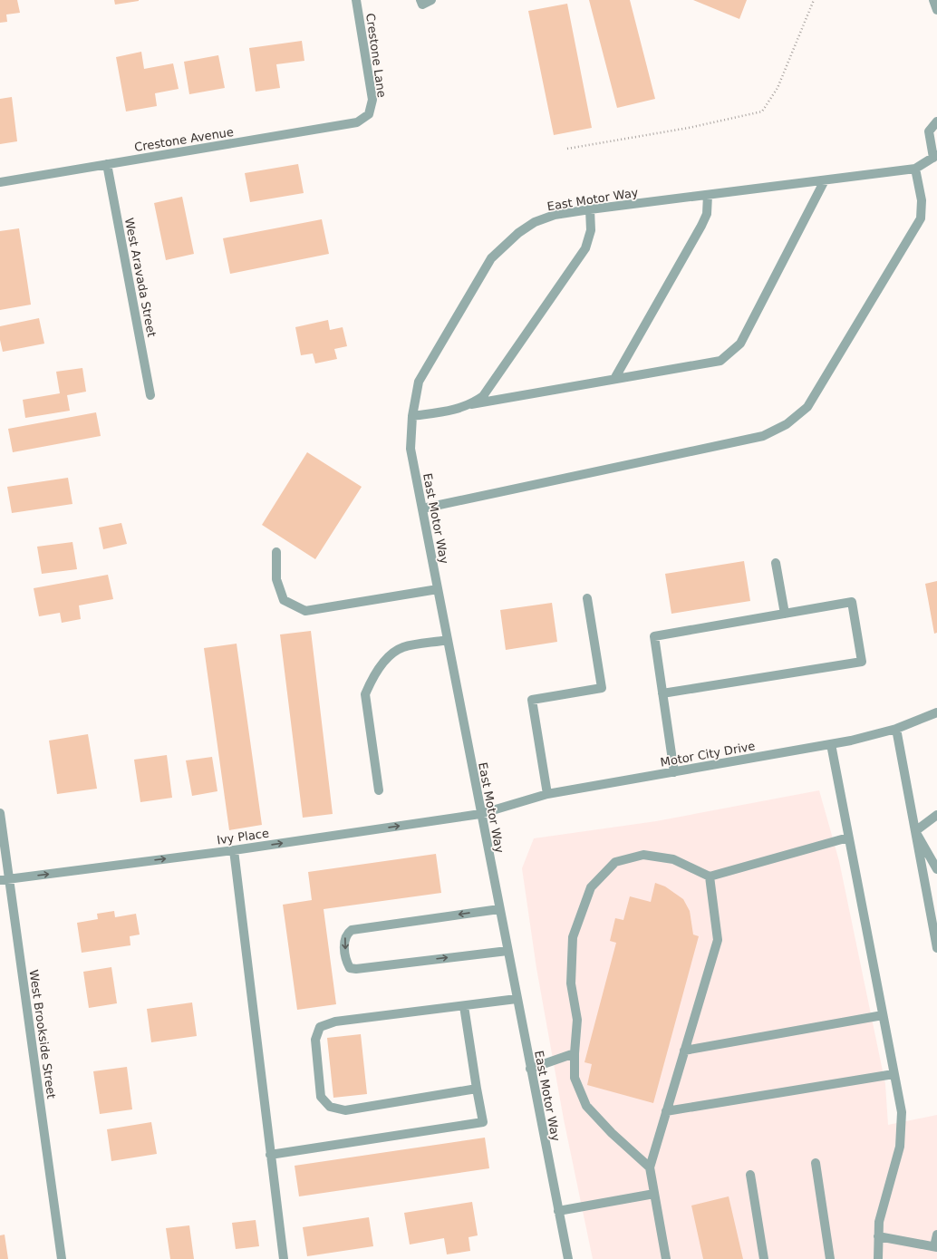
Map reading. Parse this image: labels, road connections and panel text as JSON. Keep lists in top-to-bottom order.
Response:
{
  "streets": {
    "street": [
      "Crestone Lane",
      "Crestone Avenue",
      "East Motor Way",
      "West Aravada Street",
      "Motor City Drive",
      "Ivy Place",
      "West Brookside Street"
    ]
  },
  "crossings": [
    ["Crestone Lane", "Crestone Avenue"],
    ["Crestone Avenue", "West Aravada Street"],
    ["East Motor Way", "Motor City Drive"],
    ["East Motor Way", "Ivy Place"],
    ["Motor City Drive", "Ivy Place"],
    ["Ivy Place", "West Brookside Street"]
  ],
  "one_way": ["Ivy Place"]
}
